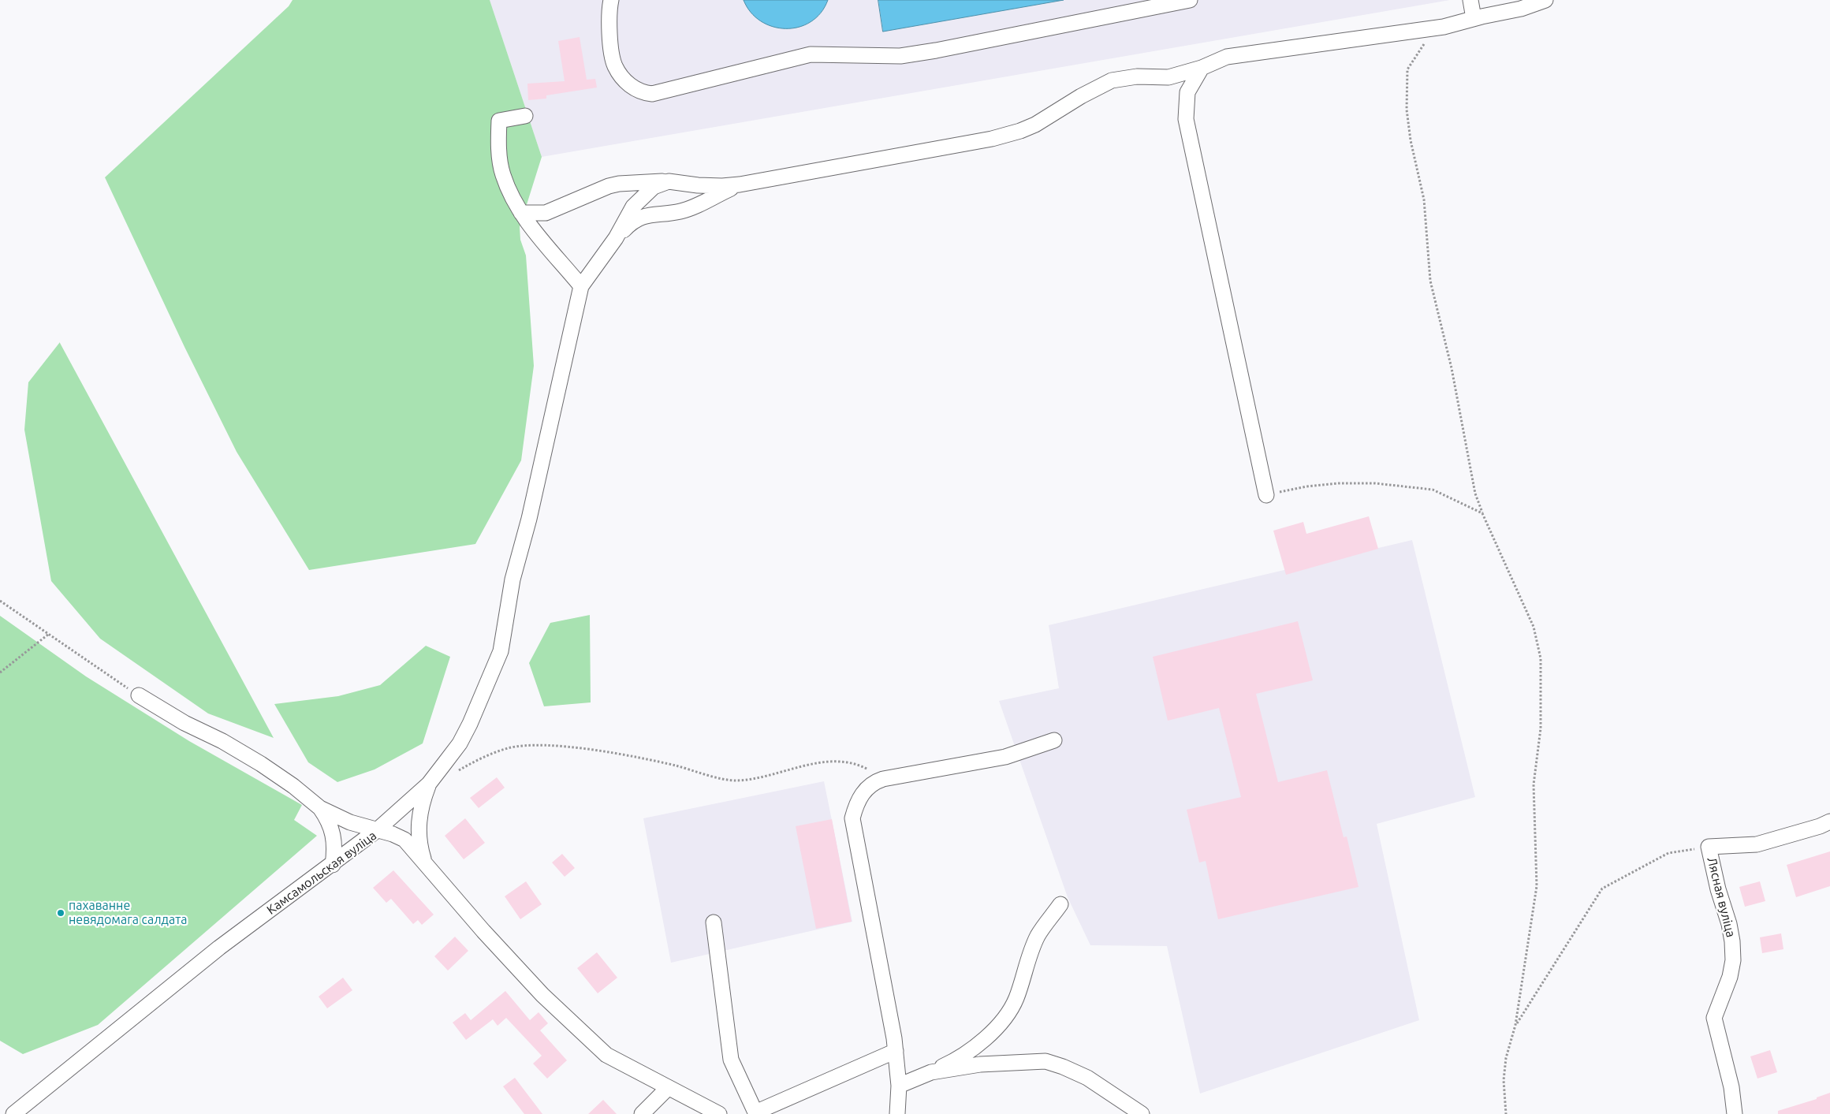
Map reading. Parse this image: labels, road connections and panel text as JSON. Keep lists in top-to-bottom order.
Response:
{
  "streets": {
    "street": ["Камсамольская вуліца", "Лясная вуліца"]
  },
  "places": ["пахаванне невядомага салдата"]
}
